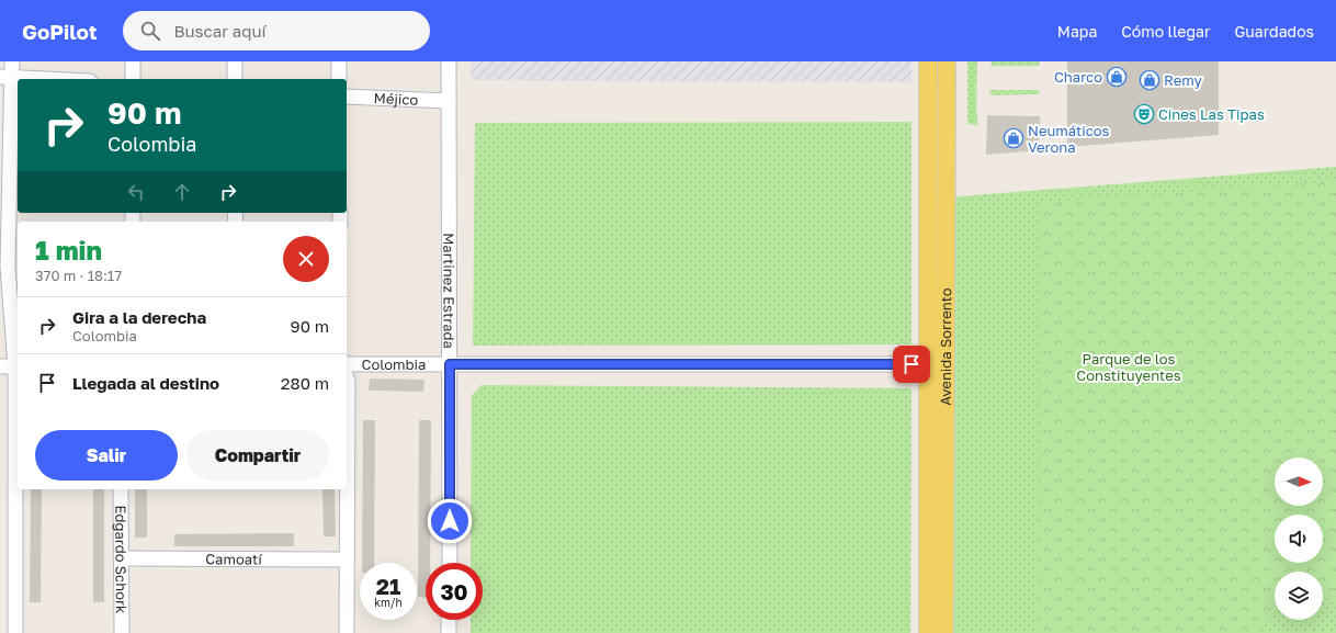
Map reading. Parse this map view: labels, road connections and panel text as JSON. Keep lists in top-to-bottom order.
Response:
{
  "streets": {
    "main road": ["Avenida Sorrento"],
    "street": [
      "Méjico",
      "Martinez Estrada",
      "Colombia",
      "Camoatí",
      "Edgardo Schork"
    ]
  },
  "crossings": [
    ["Méjico", "Martinez Estrada"],
    ["Martinez Estrada", "Colombia"],
    ["Camoatí", "Edgardo Schork"]
  ],
  "parks": ["Parque de los Constituyentes"],
  "places": {
    "shop": ["Charco", "Remy", "Neumáticos Verona"],
    "theatre": ["Cines Las Tipas"]
  },
  "north": "right",
  "page": {
    "header": "GoPilot",
    "search": "Buscar aquí",
    "nav": ["Mapa", "Cómo llegar", "Guardados"],
    "turn": ["90 m", "Colombia"],
    "heading": ["1 min", "370 m · 18:17"],
    "list": [
      {
        "name": "Gira a la derecha",
        "note": "Colombia",
        "value": "90 m"
      },
      {
        "name": "Llegada al destino",
        "value": "280 m"
      }
    ],
    "buttons": ["Salir", "Compartir"],
    "speed": "21 km/h",
    "limit": "30"
  }
}
